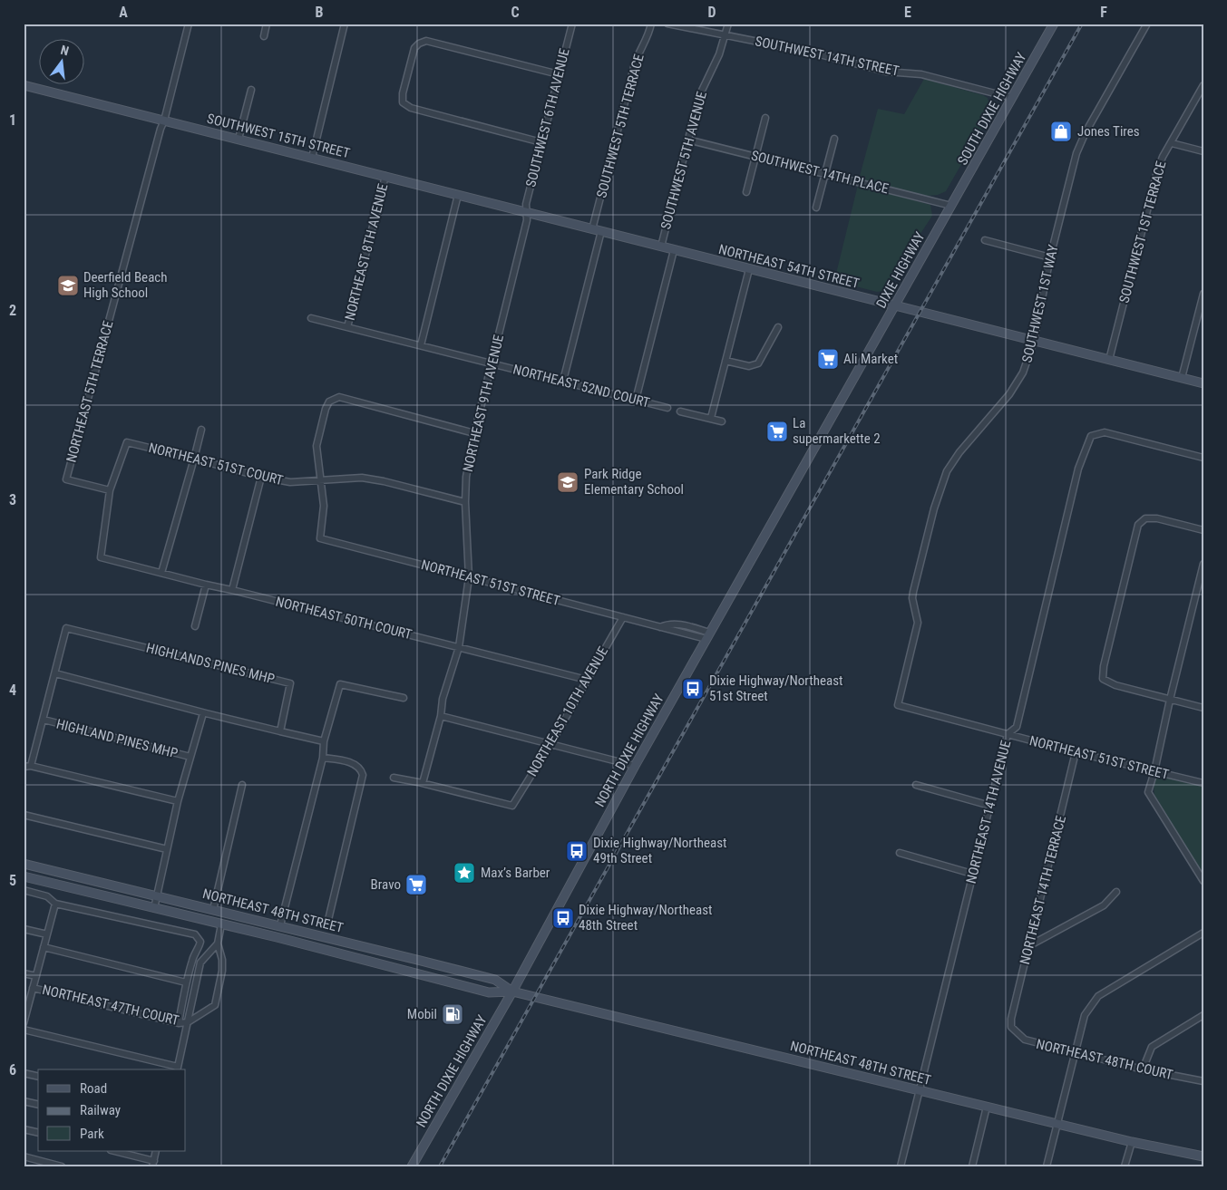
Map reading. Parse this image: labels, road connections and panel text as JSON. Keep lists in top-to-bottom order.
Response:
{
  "streets": {
    "main road": [
      "SOUTH DIXIE HIGHWAY",
      "SOUTHWEST 15TH STREET",
      "NORTHEAST 54TH STREET",
      "DIXIE HIGHWAY",
      "NORTH DIXIE HIGHWAY",
      "NORTHEAST 48TH STREET"
    ],
    "street": [
      "SOUTHWEST 14TH STREET",
      "SOUTHWEST 6TH AVENUE",
      "SOUTHWEST 5TH TERRACE",
      "SOUTHWEST 5TH AVENUE",
      "SOUTHWEST 14TH PLACE",
      "SOUTHWEST 1ST TERRACE",
      "NORTHEAST 8TH AVENUE",
      "SOUTHWEST 1ST WAY",
      "NORTHEAST 52ND COURT",
      "NORTHEAST 5TH TERRACE",
      "NORTHEAST 9TH AVENUE",
      "NORTHEAST 51ST COURT",
      "NORTHEAST 51ST STREET",
      "NORTHEAST 50TH COURT",
      "HIGHLANDS PINES MHP",
      "NORTHEAST 10TH AVENUE",
      "HIGHLAND PINES MHP",
      "NORTHEAST 14TH AVENUE",
      "NORTHEAST 14TH TERRACE",
      "NORTHEAST 47TH COURT",
      "NORTHEAST 48TH COURT"
    ]
  },
  "crossings": [
    ["SOUTHWEST 14TH STREET", "SOUTH DIXIE HIGHWAY"],
    ["SOUTHWEST 14TH STREET", "SOUTHWEST 5TH AVENUE"],
    ["SOUTH DIXIE HIGHWAY", "SOUTHWEST 14TH PLACE"],
    ["SOUTH DIXIE HIGHWAY", "DIXIE HIGHWAY"],
    ["SOUTHWEST 6TH AVENUE", "SOUTHWEST 15TH STREET"],
    ["SOUTHWEST 6TH AVENUE", "NORTHEAST 54TH STREET"],
    ["SOUTHWEST 6TH AVENUE", "NORTHEAST 9TH AVENUE"],
    ["SOUTHWEST 5TH TERRACE", "NORTHEAST 54TH STREET"],
    ["SOUTHWEST 15TH STREET", "NORTHEAST 8TH AVENUE"],
    ["SOUTHWEST 15TH STREET", "NORTHEAST 54TH STREET"],
    ["SOUTHWEST 15TH STREET", "NORTHEAST 5TH TERRACE"],
    ["SOUTHWEST 15TH STREET", "NORTHEAST 9TH AVENUE"],
    ["SOUTHWEST 5TH AVENUE", "SOUTHWEST 14TH PLACE"],
    ["SOUTHWEST 5TH AVENUE", "NORTHEAST 54TH STREET"],
    ["SOUTHWEST 14TH PLACE", "DIXIE HIGHWAY"],
    ["SOUTHWEST 1ST TERRACE", "NORTHEAST 54TH STREET"],
    ["NORTHEAST 8TH AVENUE", "NORTHEAST 52ND COURT"],
    ["NORTHEAST 54TH STREET", "DIXIE HIGHWAY"],
    ["NORTHEAST 54TH STREET", "SOUTHWEST 1ST WAY"],
    ["NORTHEAST 54TH STREET", "NORTHEAST 9TH AVENUE"],
    ["DIXIE HIGHWAY", "NORTH DIXIE HIGHWAY"],
    ["SOUTHWEST 1ST WAY", "NORTHEAST 51ST STREET"],
    ["NORTHEAST 52ND COURT", "NORTHEAST 9TH AVENUE"],
    ["NORTHEAST 5TH TERRACE", "NORTHEAST 51ST COURT"],
    ["NORTHEAST 5TH TERRACE", "NORTHEAST 50TH COURT"],
    ["NORTHEAST 9TH AVENUE", "NORTHEAST 51ST COURT"],
    ["NORTHEAST 9TH AVENUE", "NORTHEAST 51ST STREET"],
    ["NORTHEAST 9TH AVENUE", "NORTHEAST 50TH COURT"],
    ["NORTHEAST 9TH AVENUE", "NORTHEAST 10TH AVENUE"],
    ["NORTHEAST 51ST COURT", "NORTHEAST 51ST STREET"],
    ["NORTHEAST 51ST COURT", "NORTHEAST 50TH COURT"],
    ["NORTHEAST 51ST STREET", "NORTHEAST 10TH AVENUE"],
    ["NORTHEAST 51ST STREET", "NORTH DIXIE HIGHWAY"],
    ["NORTHEAST 51ST STREET", "NORTHEAST 14TH AVENUE"],
    ["NORTHEAST 51ST STREET", "NORTHEAST 14TH TERRACE"],
    ["NORTHEAST 50TH COURT", "NORTHEAST 10TH AVENUE"],
    ["NORTH DIXIE HIGHWAY", "NORTHEAST 48TH STREET"],
    ["NORTHEAST 14TH AVENUE", "NORTHEAST 48TH STREET"],
    ["NORTHEAST 14TH TERRACE", "NORTHEAST 48TH COURT"]
  ],
  "places": {
    "shop": ["Jones Tires"],
    "school or university": ["Deerfield Beach High School", "Park Ridge Elementary School"],
    "supermarket": ["Ali Market", "La supermarkette 2", "Bravo"],
    "bus stop": ["Dixie Highway/Northeast 51st Street", "Dixie Highway/Northeast 49th Street", "Dixie Highway/Northeast 48th Street"],
    "place": ["Max’s Barber"],
    "fuel station": ["Mobil"]
  },
  "legend": ["Road", "Railway", "Park"],
  "north": "top",
  "grid": {
    "columns": [
      "A",
      "B",
      "C",
      "D",
      "E",
      "F"
    ],
    "rows": [
      "1",
      "2",
      "3",
      "4",
      "5",
      "6"
    ]
  }
}
